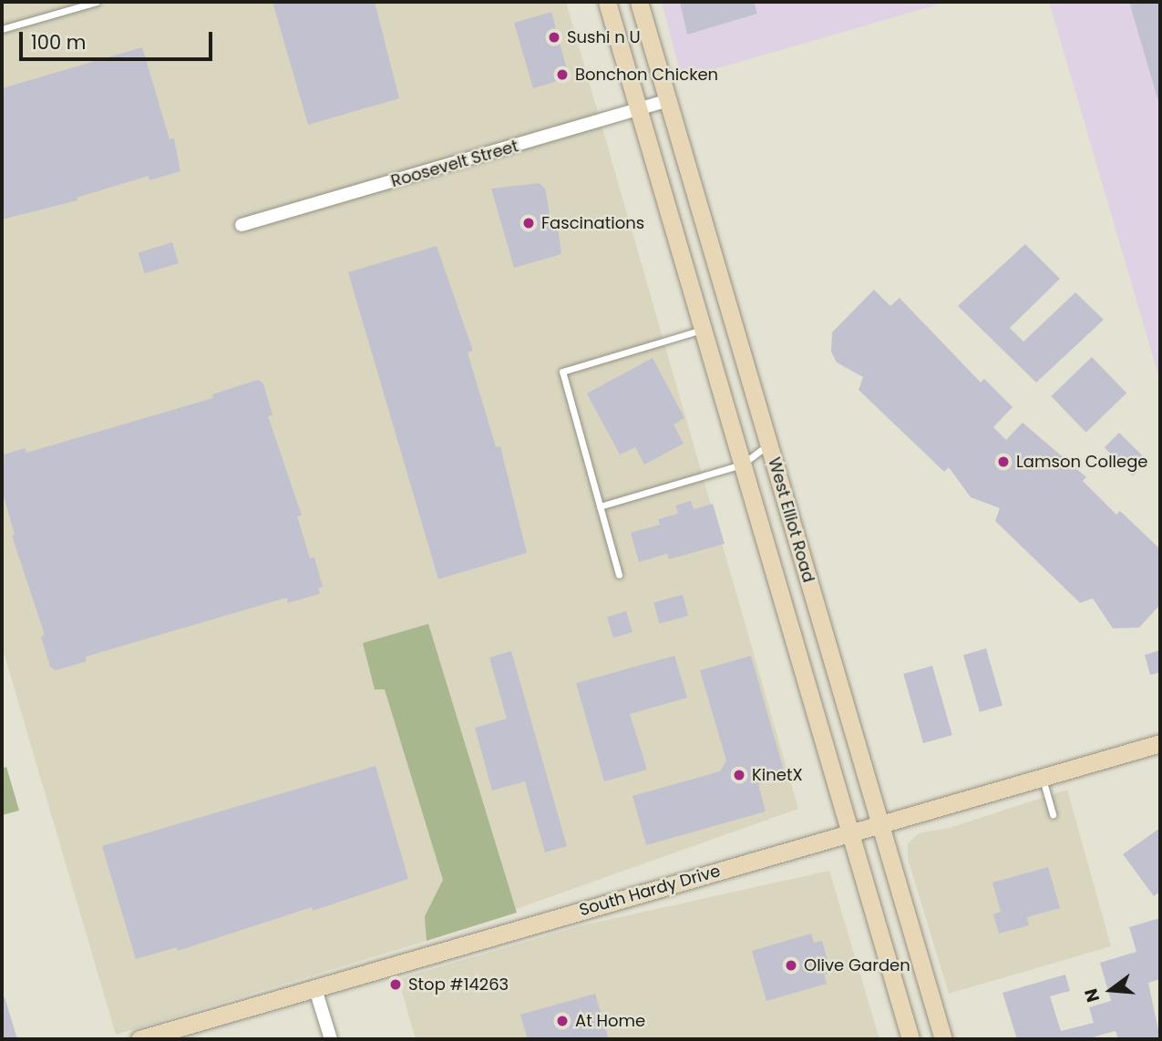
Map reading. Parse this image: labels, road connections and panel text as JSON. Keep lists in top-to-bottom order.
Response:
{
  "streets": {
    "main road": ["West Elliot Road", "South Hardy Drive"],
    "street": ["Roosevelt Street"]
  },
  "crossings": [
    ["Roosevelt Street", "West Elliot Road"],
    ["West Elliot Road", "South Hardy Drive"]
  ],
  "places": [
    "Sushi n U",
    "Bonchon Chicken",
    "Fascinations",
    "Lamson College",
    "KinetX",
    "Olive Garden",
    "Stop #14263",
    "At Home"
  ],
  "scale_bar": "100 m",
  "north": "left"
}
